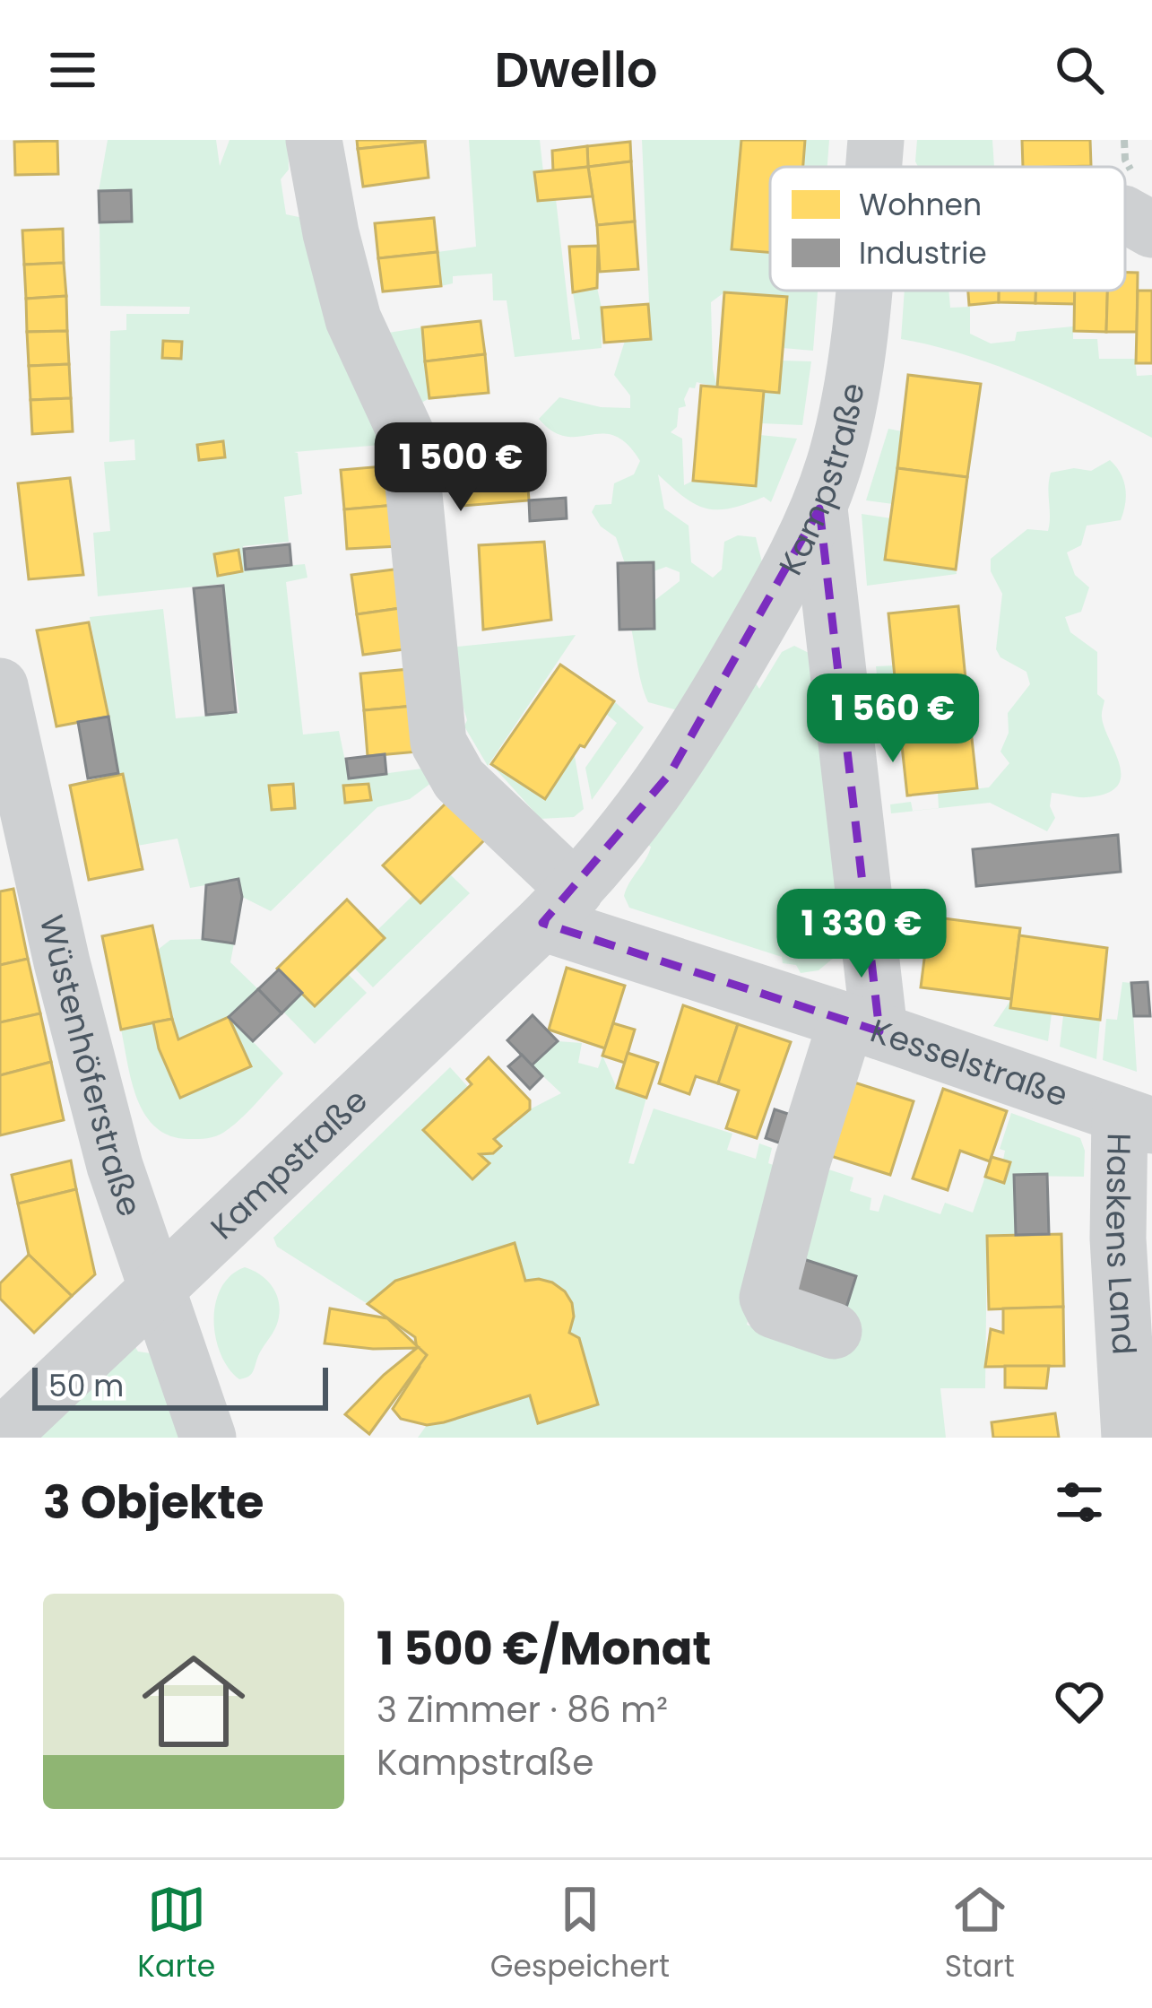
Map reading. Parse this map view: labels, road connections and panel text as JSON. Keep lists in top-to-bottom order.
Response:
{
  "streets": {
    "street": [
      "Kampstraße",
      "Kesselstraße",
      "Wüstenhöferstraße",
      "Haskens Land"
    ]
  },
  "crossings": [
    ["Kampstraße", "Kesselstraße"],
    ["Kampstraße", "Wüstenhöferstraße"],
    ["Kesselstraße", "Haskens Land"]
  ],
  "legend": ["Wohnen", "Industrie"],
  "scale_bar": "50 m",
  "page": {
    "header": "Dwello",
    "price": ["1 500 €", "1 560 €", "1 330 €"],
    "scale": "50 m",
    "heading": "3 Objekte",
    "list": [
      {
        "name": "1 500 €/Monat",
        "note": "3 Zimmer · 86 m² · Kampstraße"
      }
    ],
    "tabs": ["Karte", "Gespeichert", "Start"]
  }
}
